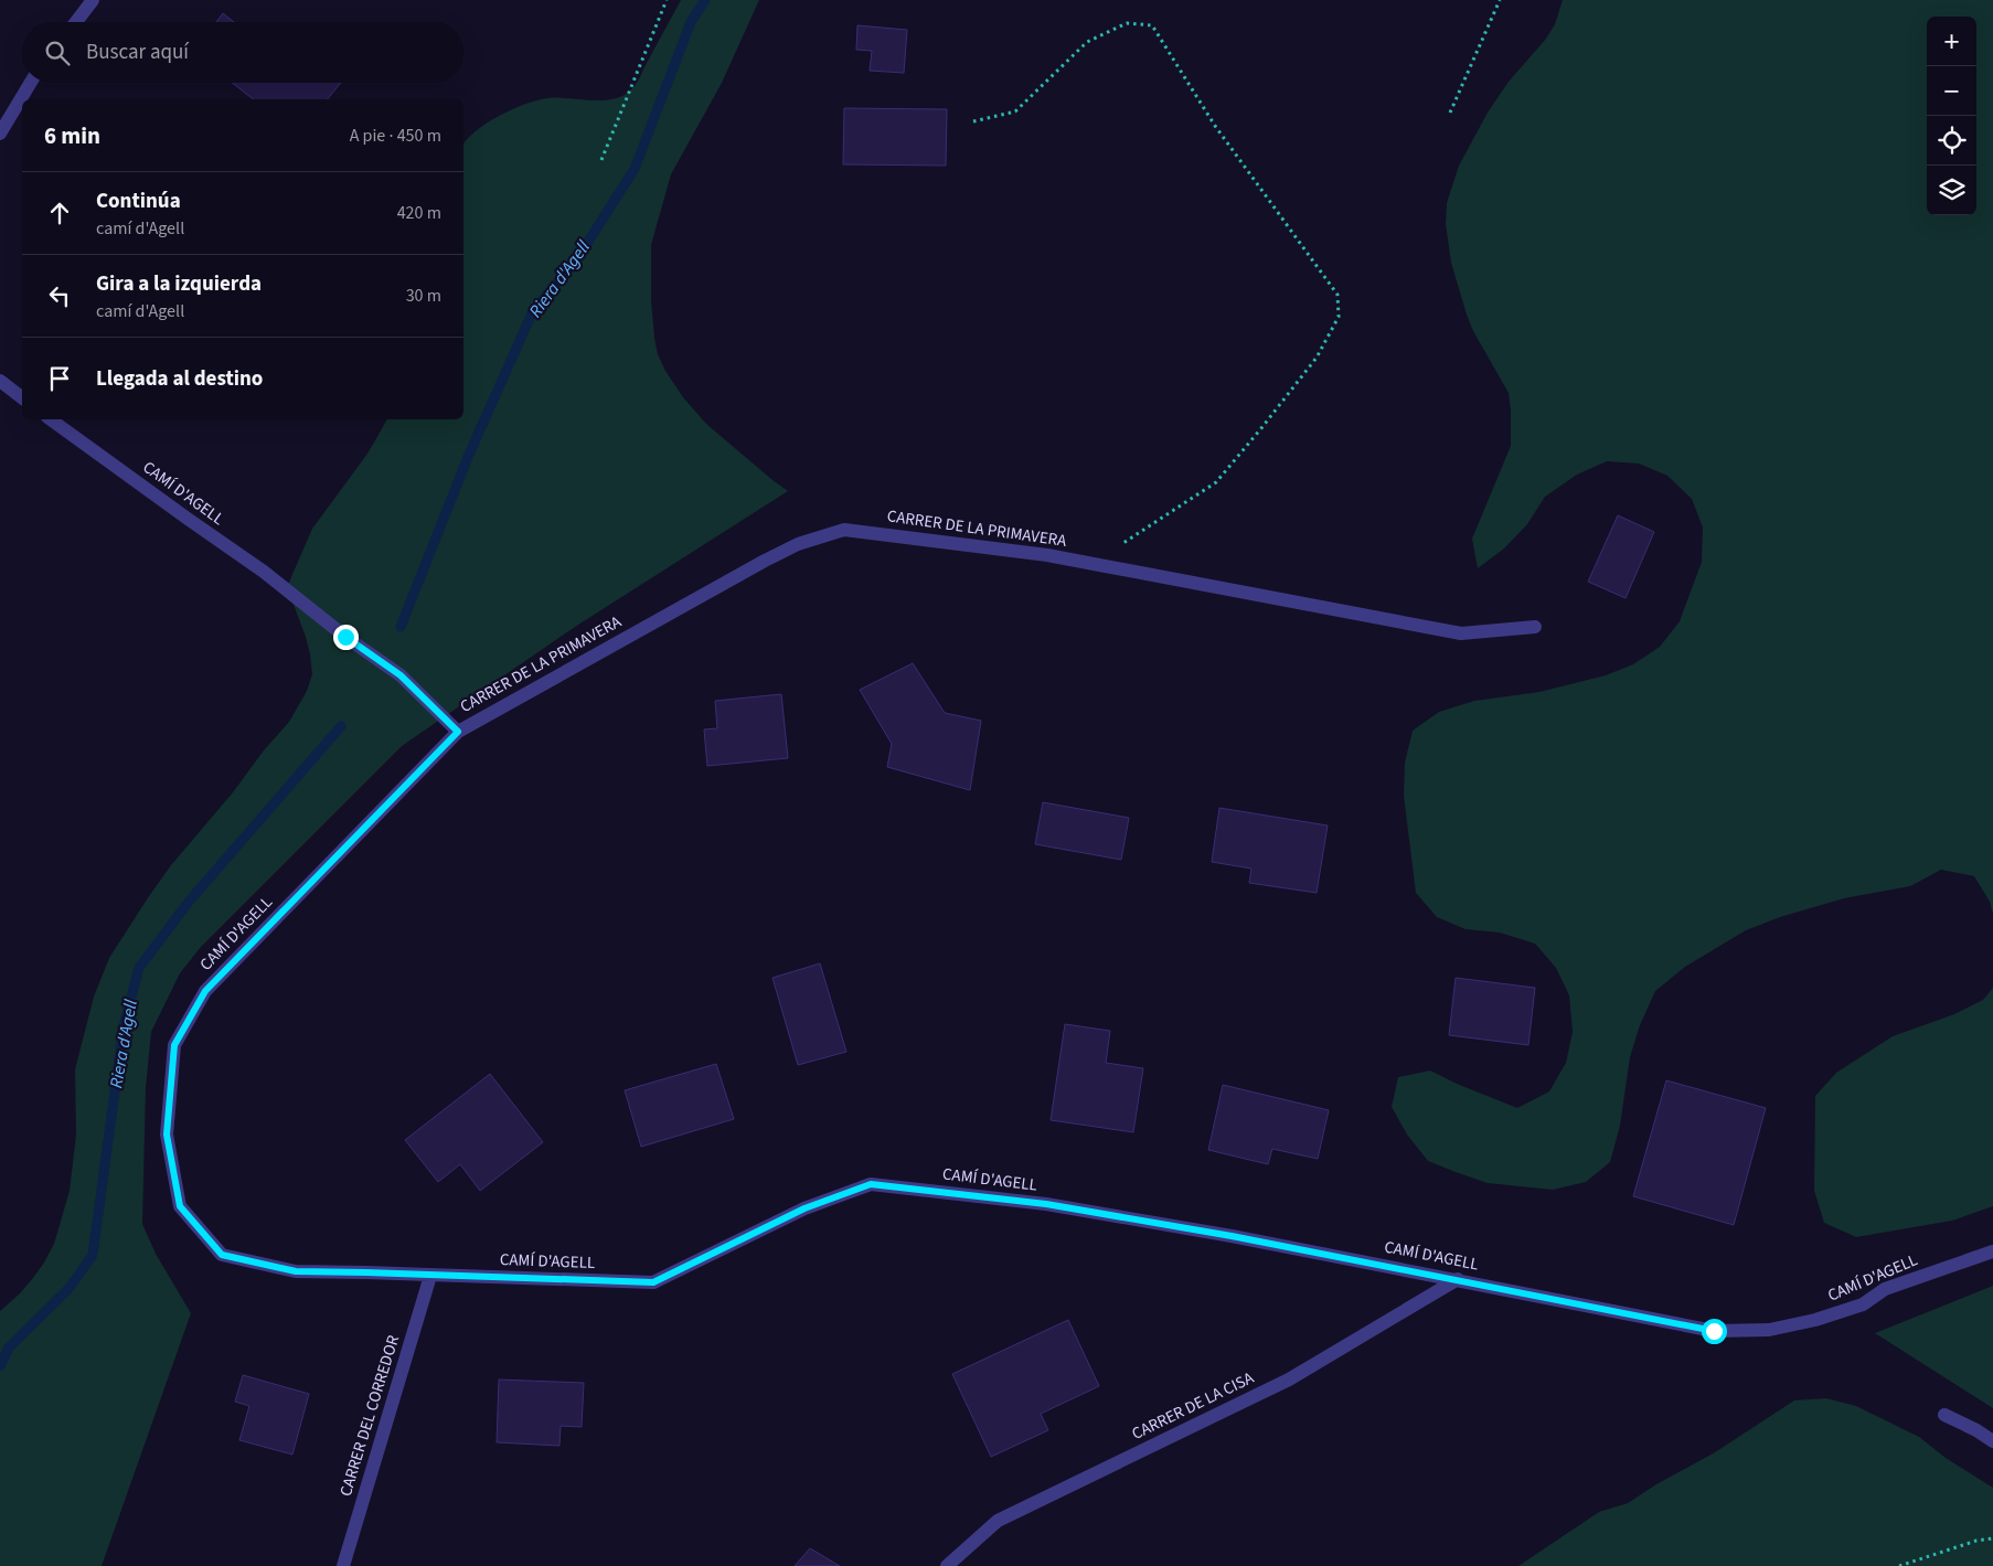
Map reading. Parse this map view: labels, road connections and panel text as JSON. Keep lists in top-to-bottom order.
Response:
{
  "streets": {
    "street": [
      "CAMÍ D'AGELL",
      "CARRER DE LA PRIMAVERA",
      "CARRER DE LA CISA",
      "CARRER DEL CORREDOR"
    ]
  },
  "crossings": [
    ["CAMÍ D'AGELL", "CARRER DE LA PRIMAVERA"],
    ["CAMÍ D'AGELL", "CARRER DE LA CISA"],
    ["CAMÍ D'AGELL", "CARRER DEL CORREDOR"]
  ],
  "water": ["Riera d'Agell"],
  "page": {
    "map_buttons": ["+", "−"],
    "search": "Buscar aquí",
    "heading": ["6 min", "A pie · 450 m"],
    "list": [
      ["Continúa", "camí d'Agell", "420 m"],
      ["Gira a la izquierda", "camí d'Agell", "30 m"],
      "Llegada al destino"
    ]
  }
}
